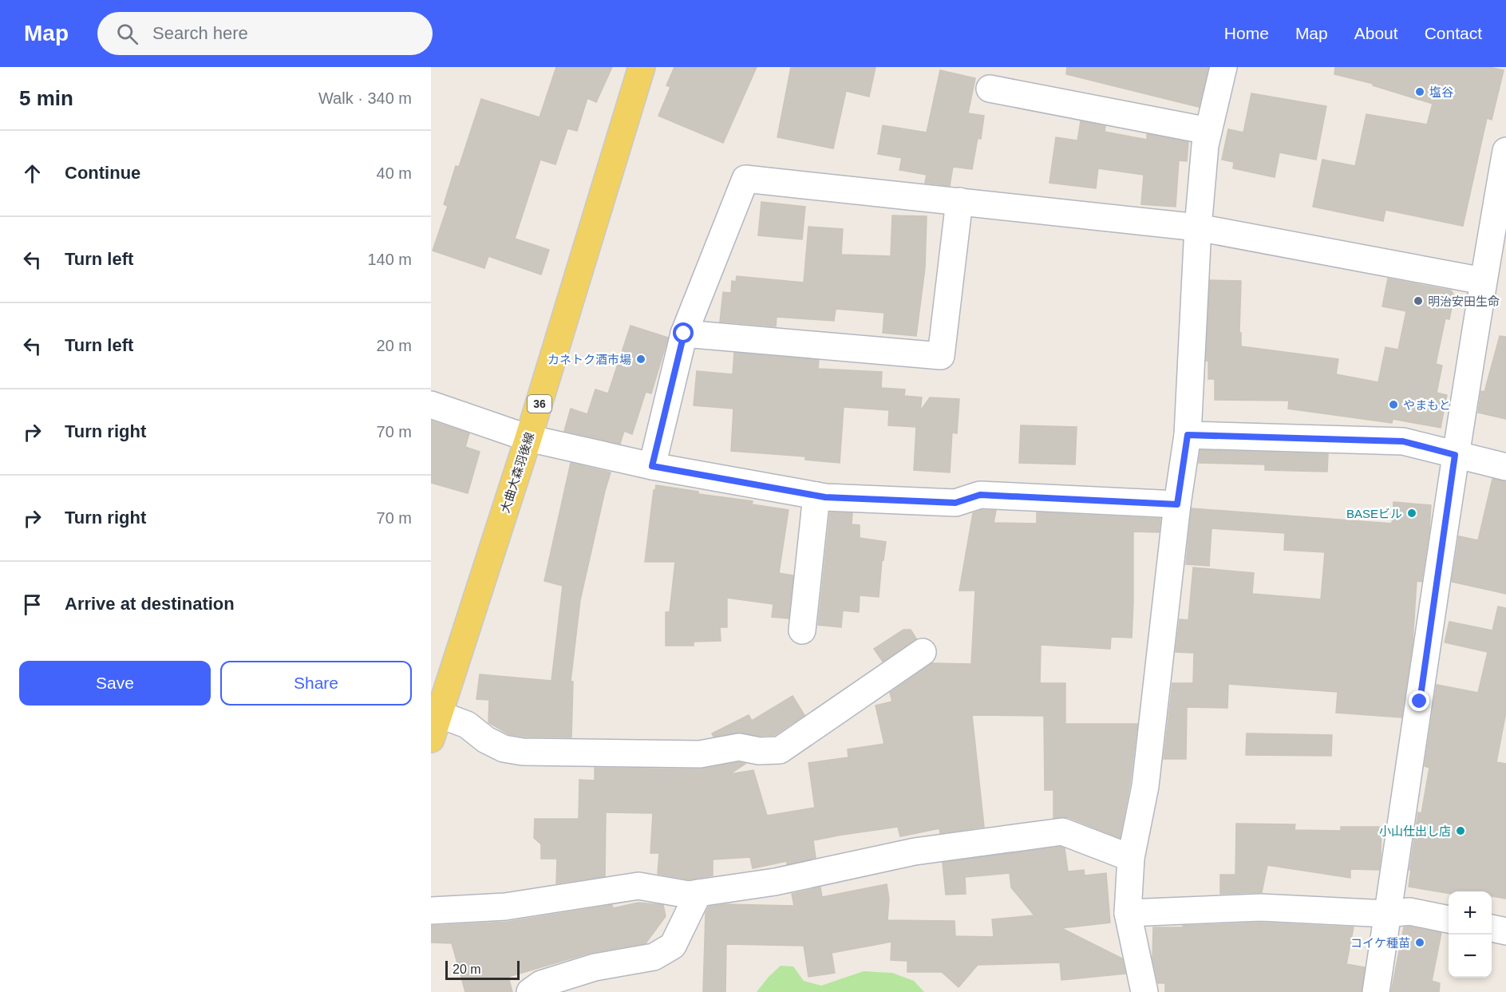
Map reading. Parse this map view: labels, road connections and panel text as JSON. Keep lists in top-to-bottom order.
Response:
{
  "streets": {
    "main road": ["36", "大曲大森羽後線"]
  },
  "places": [
    "塩谷",
    "明治安田生命",
    "カネトク酒市場",
    "やまもと",
    "BASEビル",
    "小山仕出し店",
    "コイケ種苗"
  ],
  "scale_bar": "20 m",
  "page": {
    "header": "Map",
    "search": "Search here",
    "nav": [
      "Home",
      "Map",
      "About",
      "Contact"
    ],
    "heading": ["5 min", "Walk · 340 m"],
    "list": [
      ["Continue", "40 m"],
      ["Turn left", "140 m"],
      ["Turn left", "20 m"],
      ["Turn right", "70 m"],
      ["Turn right", "70 m"],
      "Arrive at destination"
    ],
    "buttons": ["Save", "Share"],
    "map_buttons": ["+", "−"],
    "scale": "20 m"
  }
}
